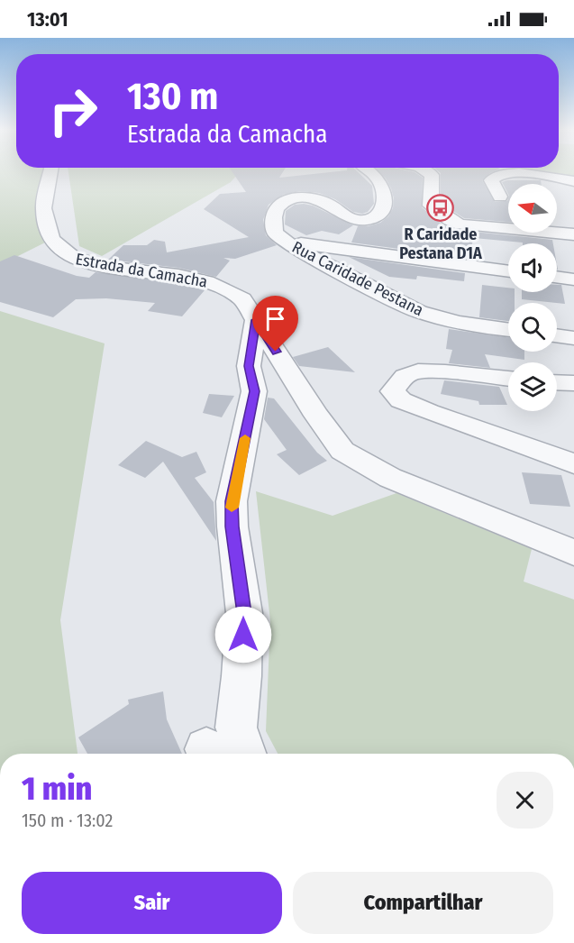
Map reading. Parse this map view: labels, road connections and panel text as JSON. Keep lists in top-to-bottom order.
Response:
{
  "streets": {
    "street": ["Estrada da Camacha", "Rua Caridade Pestana"]
  },
  "places": {
    "bus stop": ["R Caridade Pestana D1A"]
  },
  "north": "left",
  "page": {
    "status": "13:01",
    "turn": ["130 m", "Estrada da Camacha"],
    "heading": ["1 min", "150 m · 13:02"],
    "buttons": ["Sair", "Compartilhar"]
  }
}
